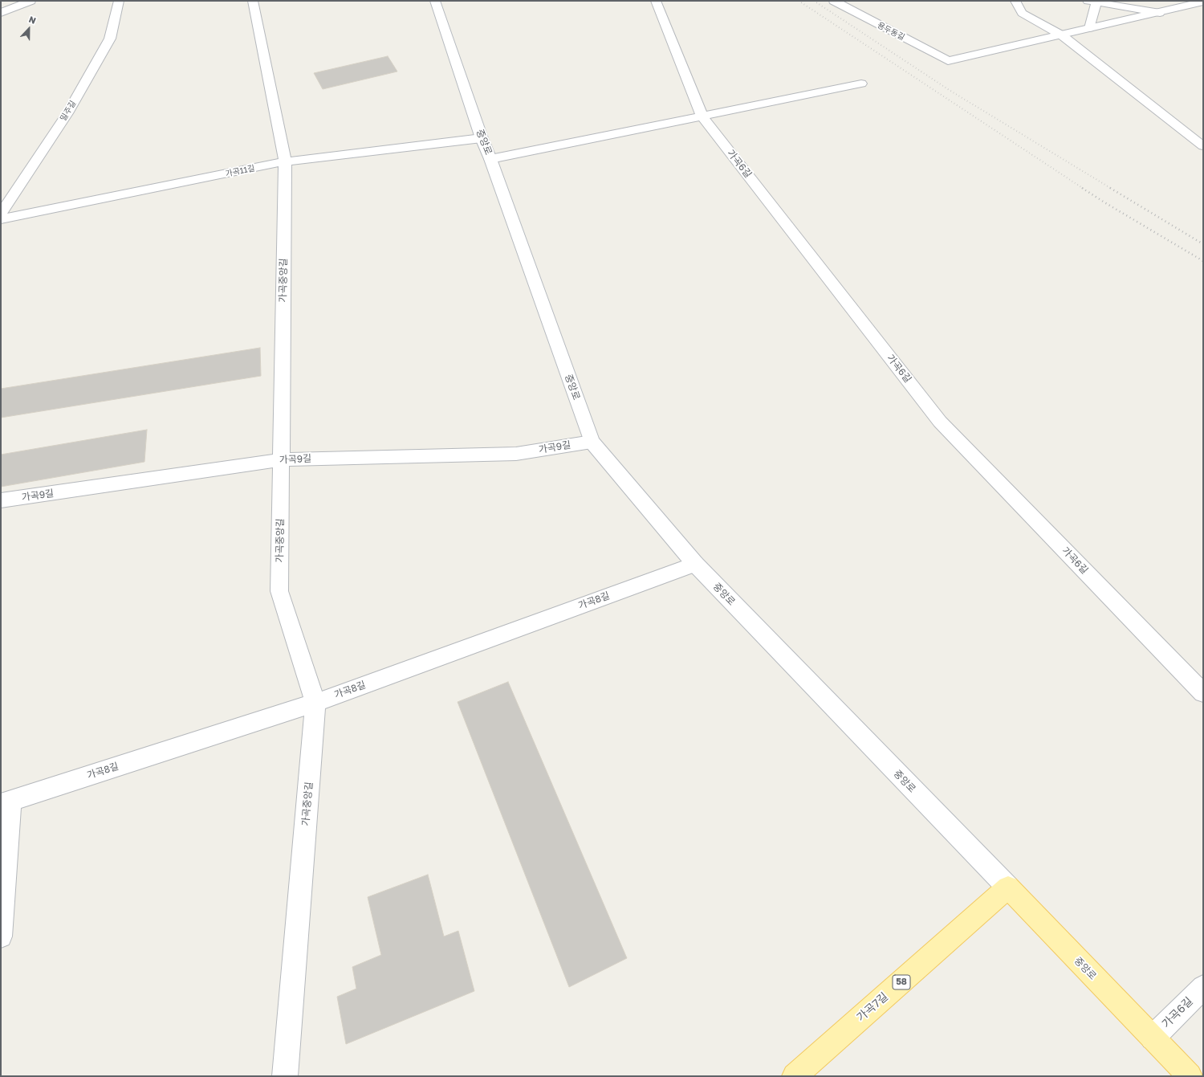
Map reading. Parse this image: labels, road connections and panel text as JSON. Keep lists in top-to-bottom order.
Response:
{
  "streets": {
    "main road": ["중앙로", "58", "가곡7길"],
    "street": [
      "용두동길",
      "밀주길",
      "가곡6길",
      "가곡11길",
      "가곡중앙길",
      "가곡9길",
      "가곡8길"
    ]
  },
  "crossings": [
    ["중앙로", "가곡6길"],
    ["중앙로", "가곡11길"],
    ["중앙로", "가곡9길"],
    ["중앙로", "가곡8길"],
    ["중앙로", "가곡7길"],
    ["가곡11길", "가곡중앙길"],
    ["가곡중앙길", "가곡9길"],
    ["가곡중앙길", "가곡8길"]
  ],
  "north": "top"
}
